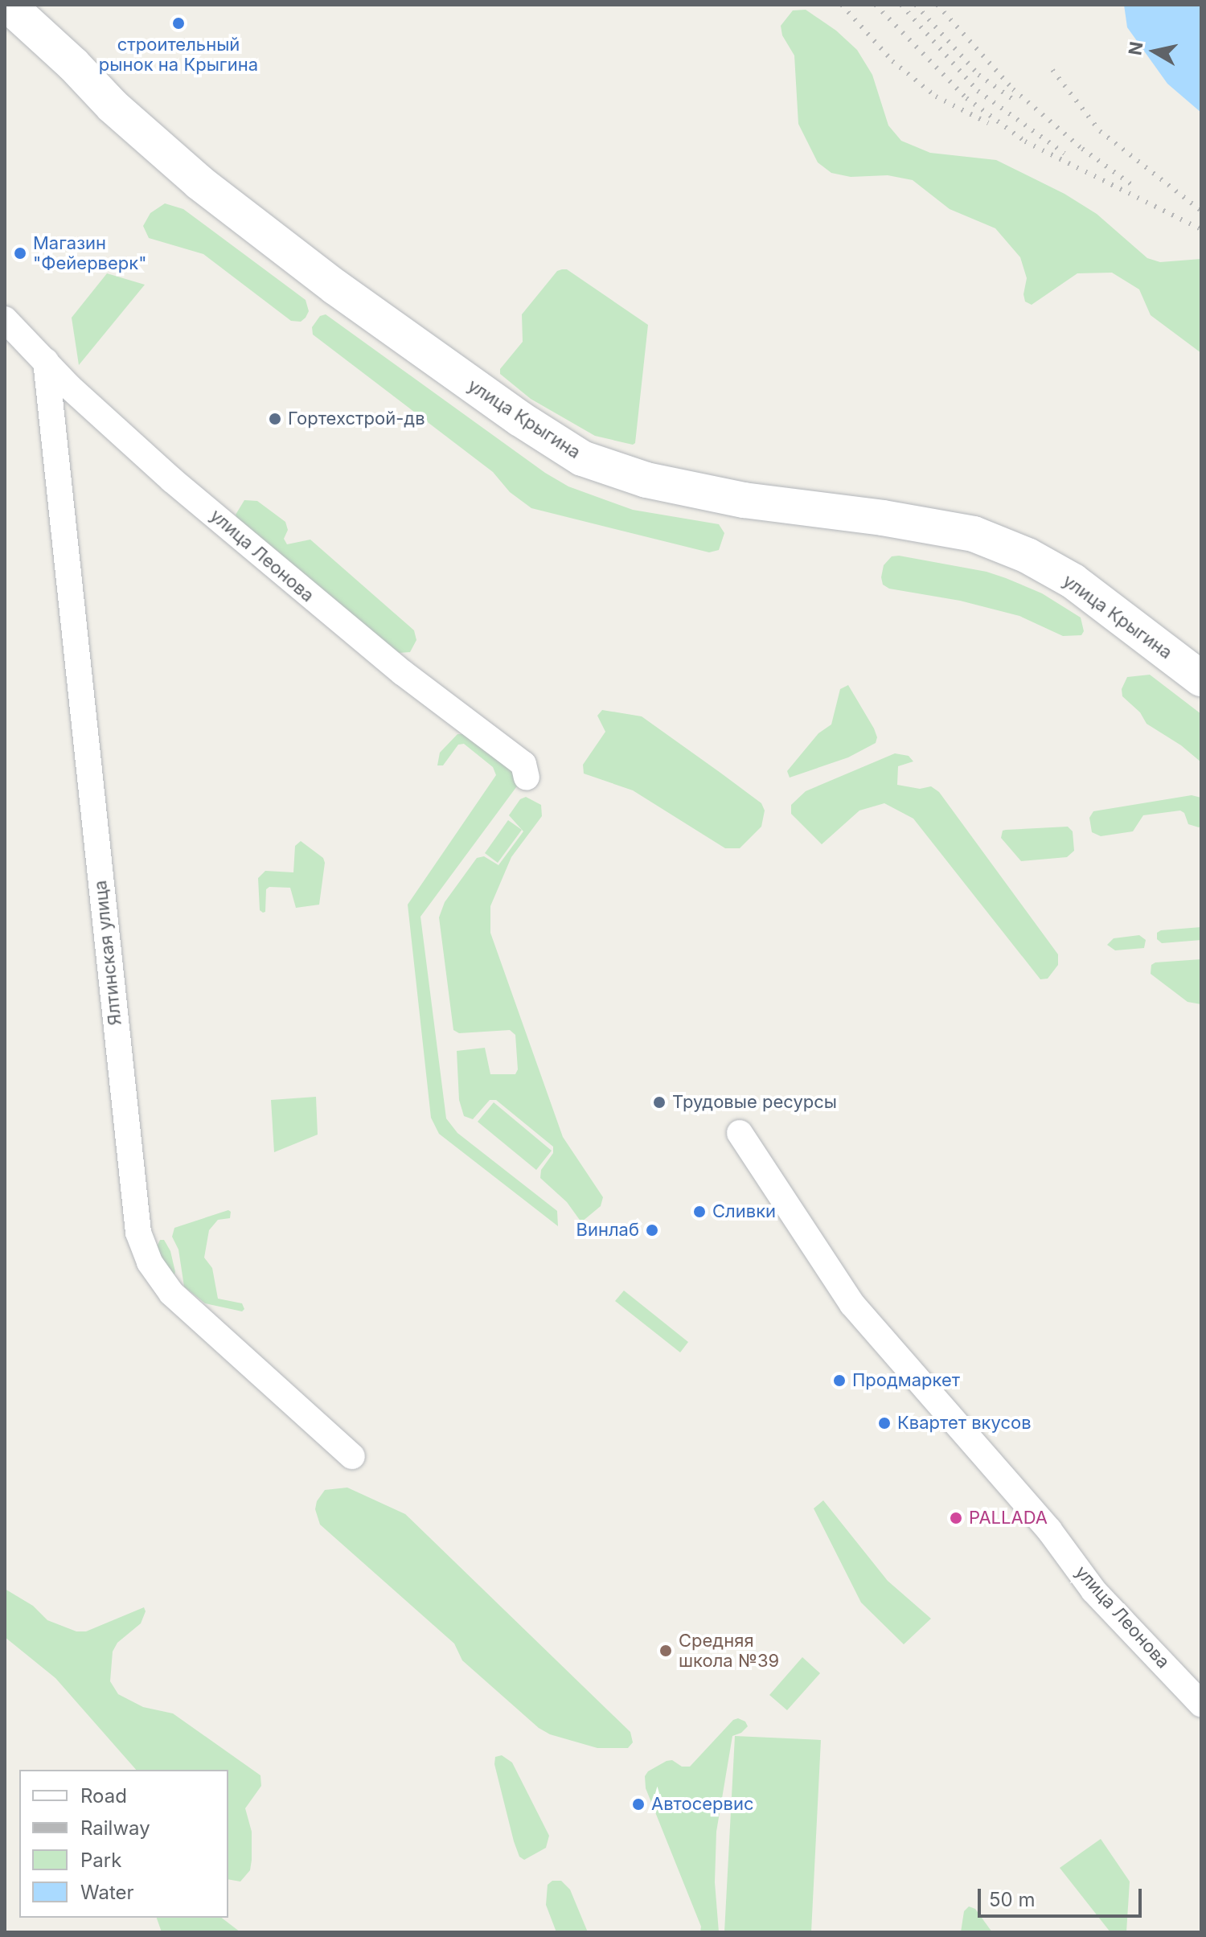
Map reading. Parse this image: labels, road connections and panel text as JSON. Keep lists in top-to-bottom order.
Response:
{
  "streets": {
    "main road": ["улица Крыгина"],
    "street": ["улица Леонова", "Ялтинская улица"]
  },
  "crossings": [
    ["улица Леонова", "Ялтинская улица"]
  ],
  "places": [
    "строительный рынок на Крыгина",
    "Магазин \"Фейерверк\"",
    "Гортехстрой-дв",
    "Трудовые ресурсы",
    "Сливки",
    "Винлаб",
    "Продмаркет",
    "Квартет вкусов",
    "PALLADA",
    "Средняя школа №39",
    "Автосервис"
  ],
  "legend": [
    "Road",
    "Railway",
    "Park",
    "Water"
  ],
  "scale_bar": "50 m",
  "north": "left"
}
